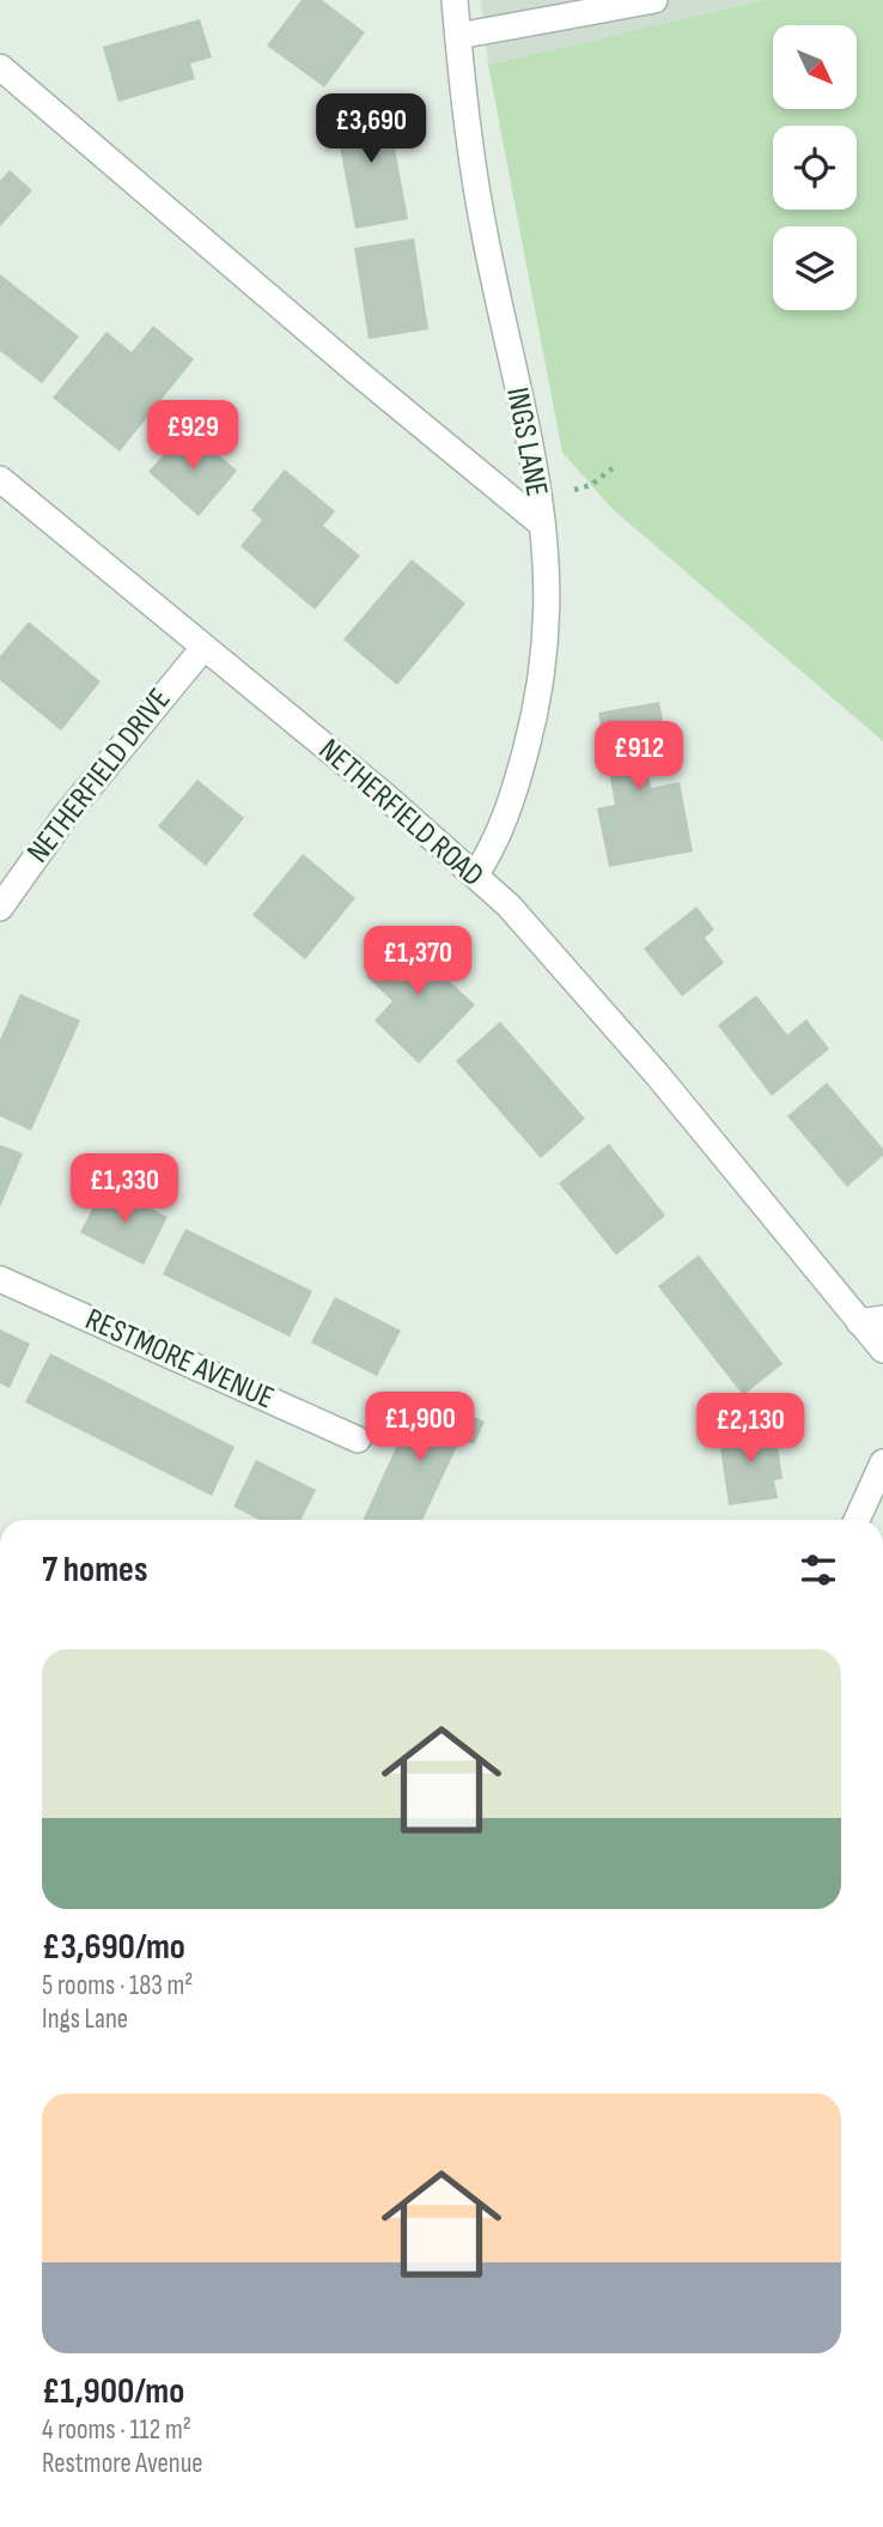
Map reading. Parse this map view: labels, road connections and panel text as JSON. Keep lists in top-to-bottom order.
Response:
{
  "streets": {
    "street": [
      "INGS LANE",
      "NETHERFIELD DRIVE",
      "NETHERFIELD ROAD",
      "RESTMORE AVENUE"
    ]
  },
  "crossings": [
    ["INGS LANE", "NETHERFIELD ROAD"],
    ["NETHERFIELD DRIVE", "NETHERFIELD ROAD"]
  ],
  "north": "bottom right",
  "page": {
    "price": [
      "£3,690",
      "£929",
      "£912",
      "£1,370",
      "£1,330",
      "£1,900",
      "£2,130"
    ],
    "heading": "7 homes",
    "list": [
      {
        "name": "£3,690/mo",
        "note": "5 rooms · 183 m² · Ings Lane"
      },
      {
        "name": "£1,900/mo",
        "note": "4 rooms · 112 m² · Restmore Avenue"
      }
    ]
  }
}
